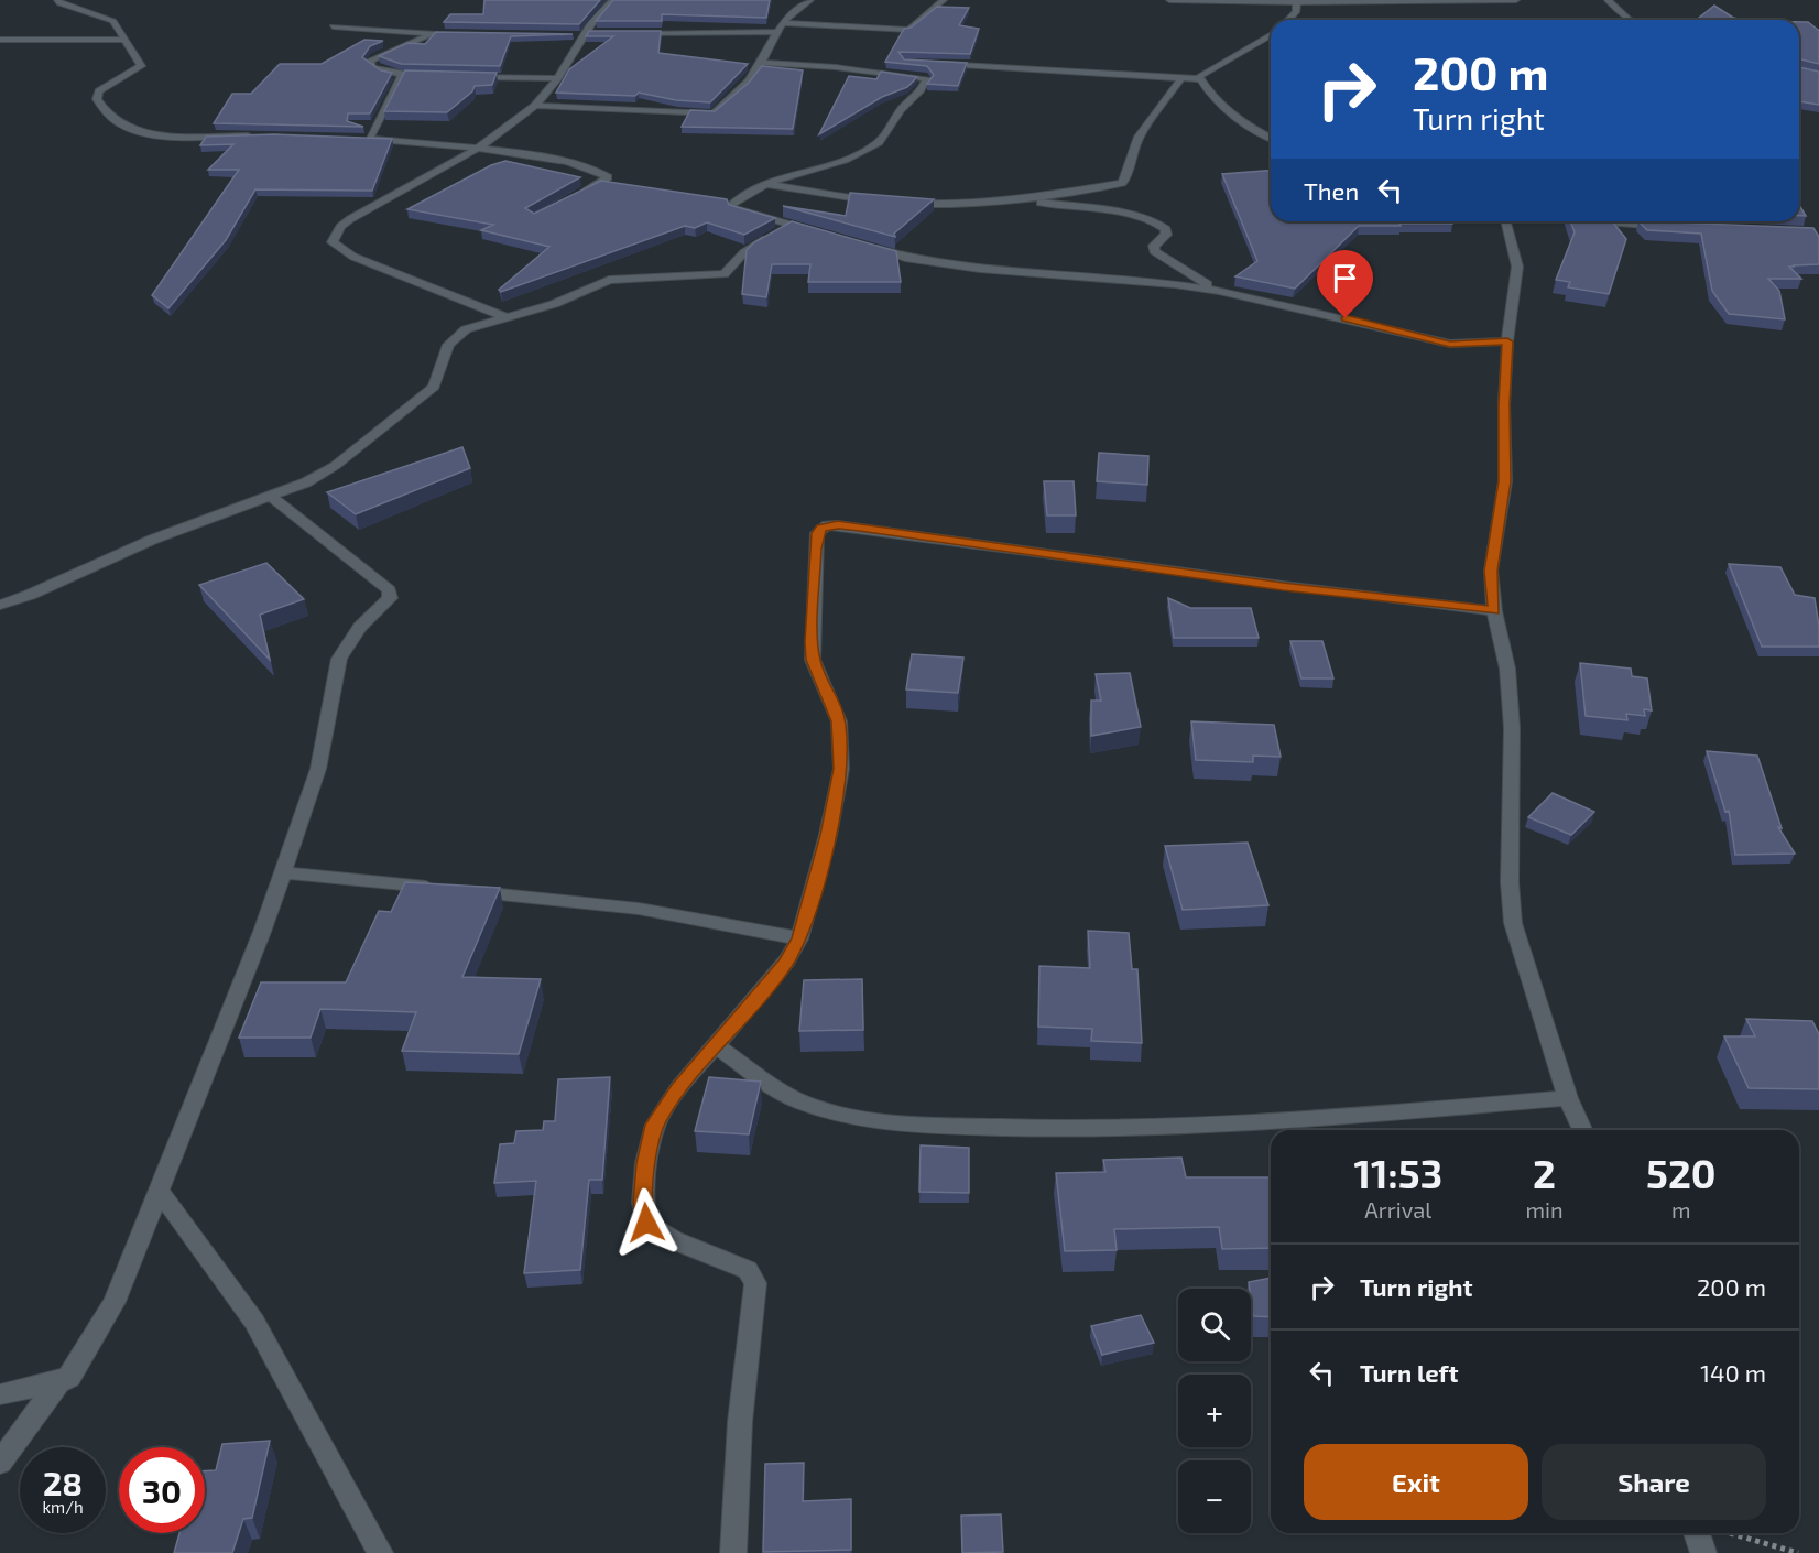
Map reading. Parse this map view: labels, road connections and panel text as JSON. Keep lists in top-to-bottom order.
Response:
{
  "page": {
    "turn": ["200 m", "Turn right"],
    "then": "Then",
    "eta": [
      "11:53",
      "Arrival",
      "2",
      "min",
      "520",
      "m"
    ],
    "list": [
      {
        "name": "Turn right",
        "value": "200 m"
      },
      {
        "name": "Turn left",
        "value": "140 m"
      }
    ],
    "map_buttons": ["+", "−"],
    "buttons": ["Exit", "Share"],
    "speed": "28 km/h",
    "limit": "30"
  }
}
